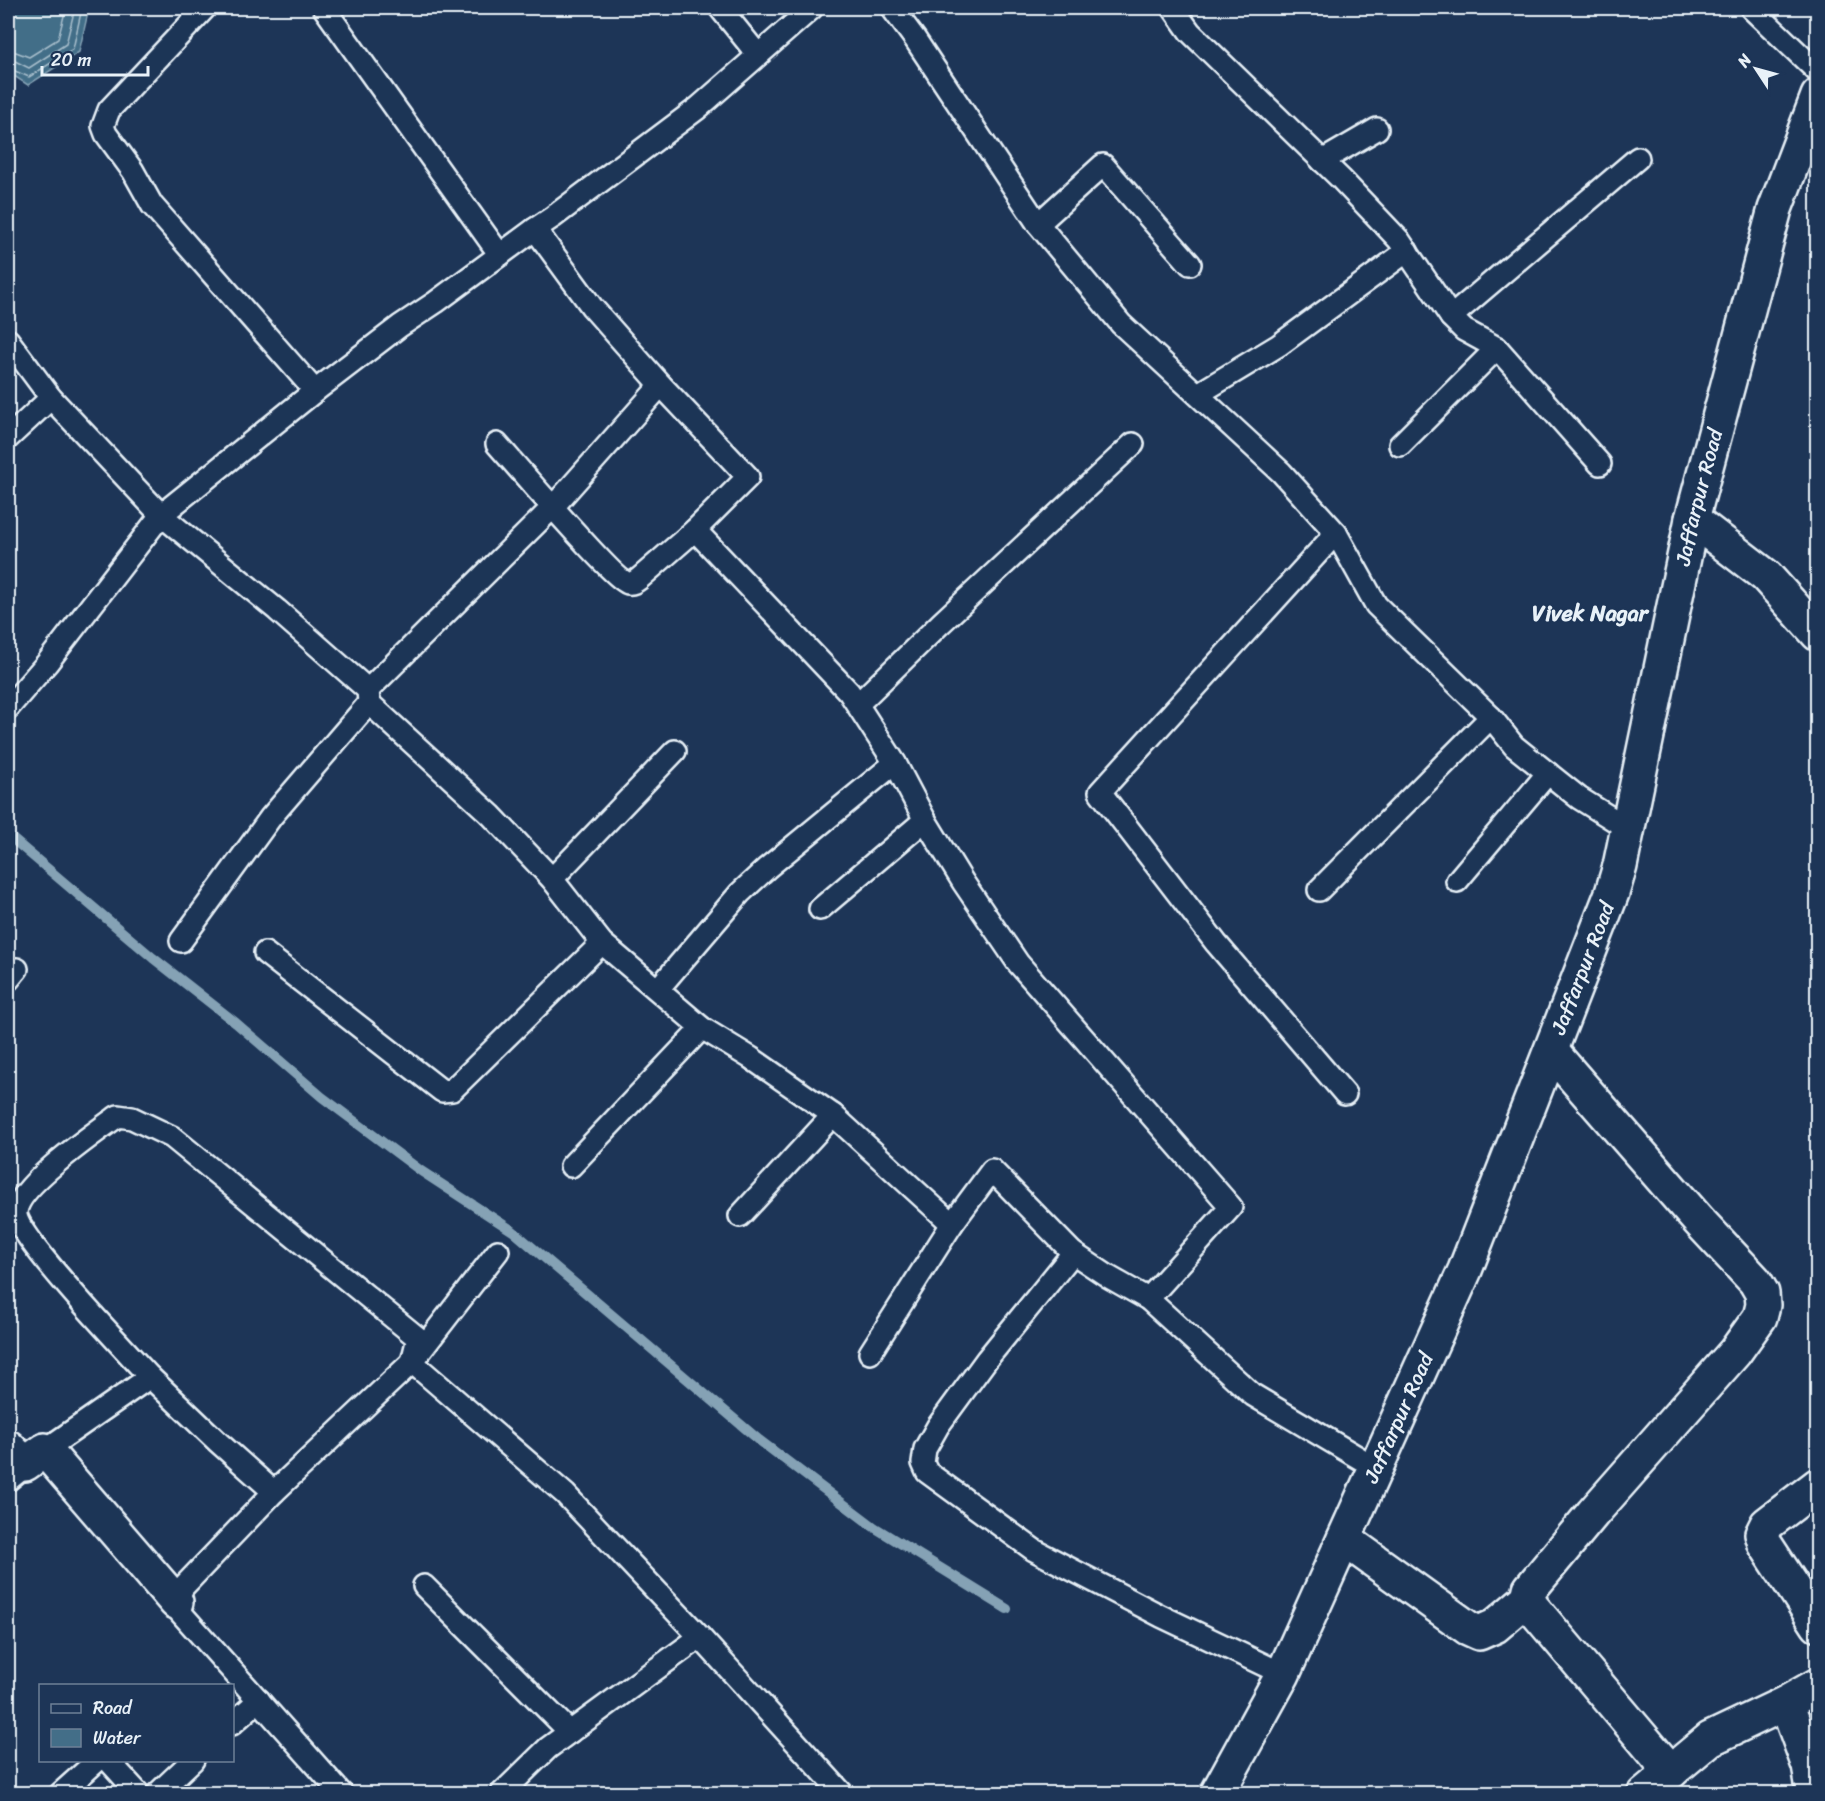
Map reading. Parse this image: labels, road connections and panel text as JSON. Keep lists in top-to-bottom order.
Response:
{
  "streets": {
    "street": ["Jaffarpur Road"]
  },
  "districts": ["Vivek Nagar"],
  "legend": ["Road", "Water"],
  "scale_bar": "20 m",
  "north": "top left"
}
